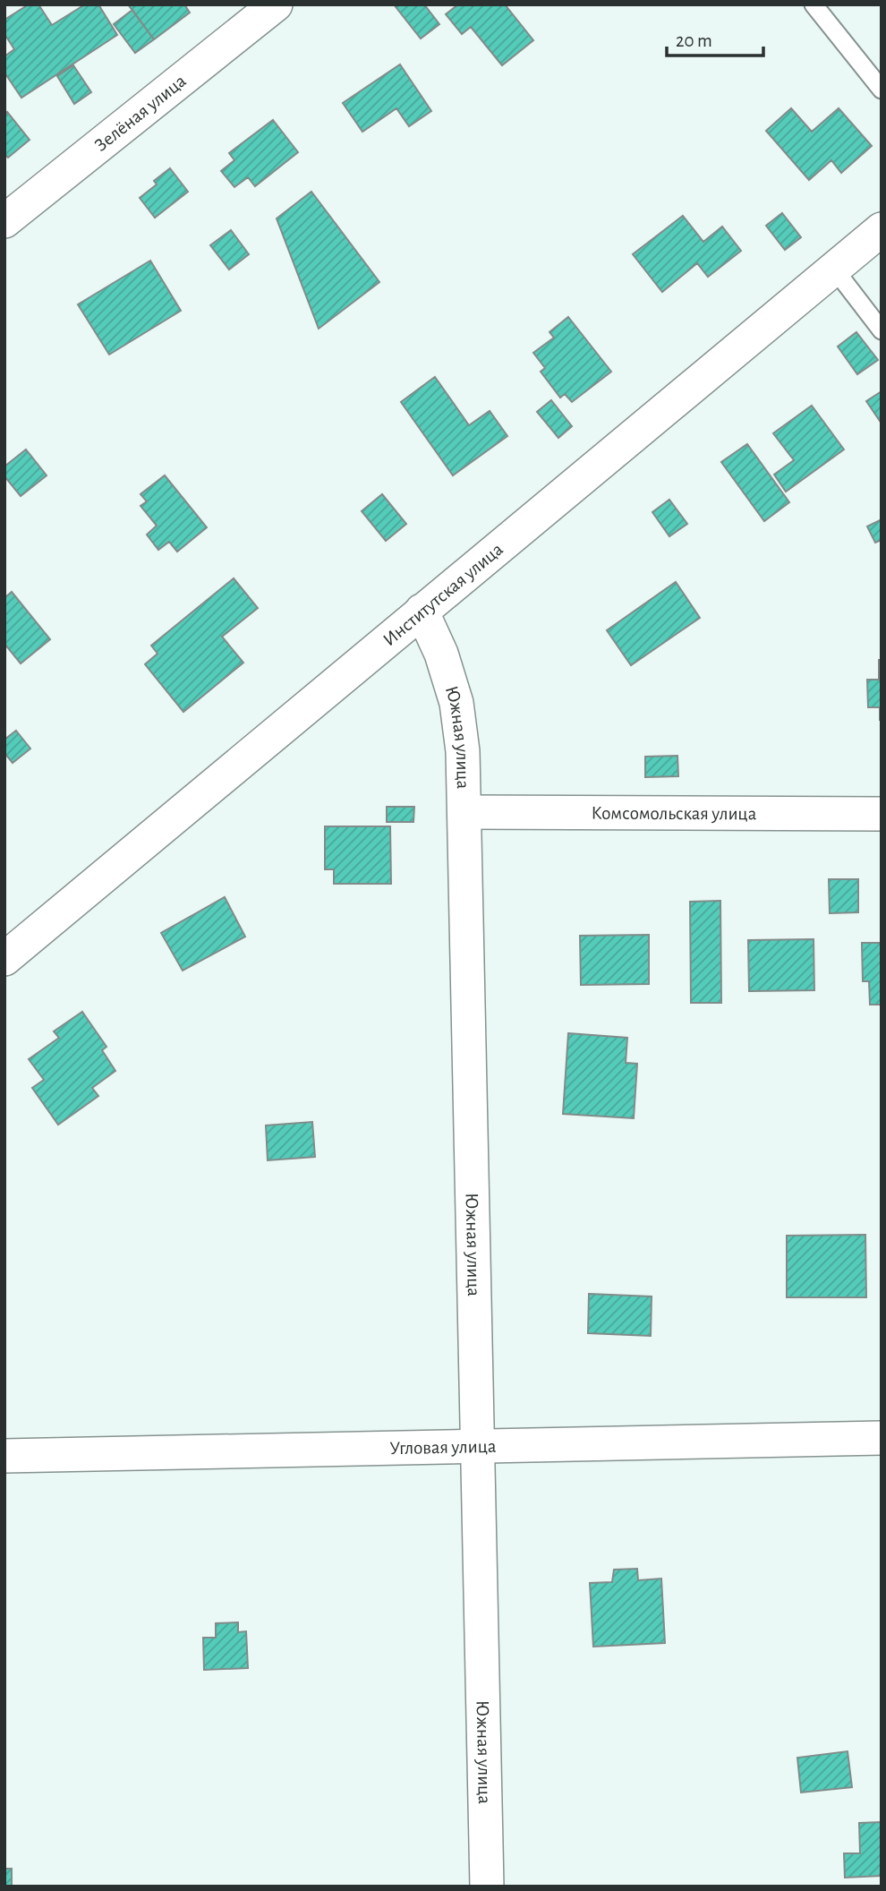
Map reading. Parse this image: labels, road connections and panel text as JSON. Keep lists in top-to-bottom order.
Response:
{
  "streets": {
    "street": [
      "Зелёная улица",
      "Институтская улица",
      "Южная улица",
      "Комсомольская улица",
      "Угловая улица"
    ]
  },
  "crossings": [
    ["Институтская улица", "Южная улица"],
    ["Южная улица", "Комсомольская улица"],
    ["Южная улица", "Угловая улица"]
  ],
  "scale_bar": "20 m"
}
